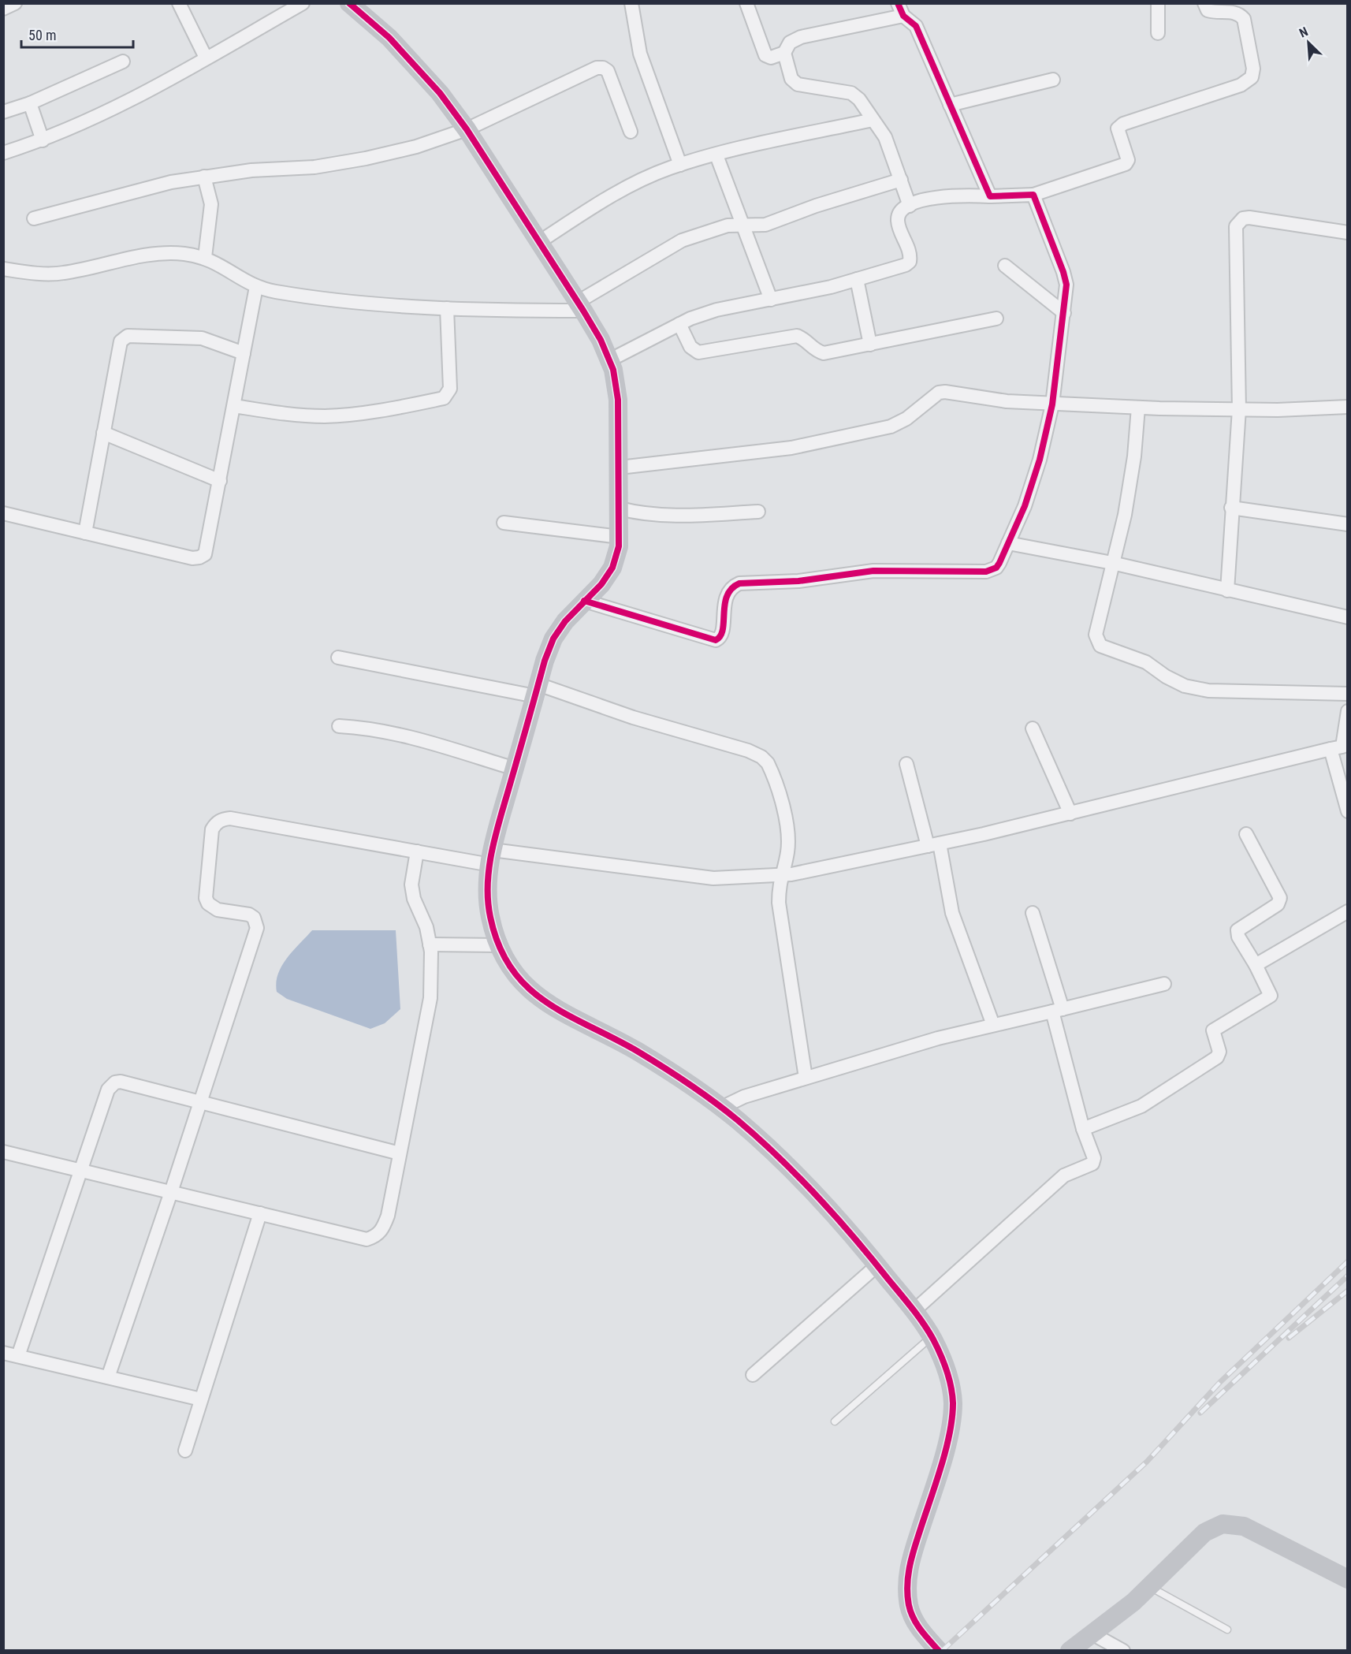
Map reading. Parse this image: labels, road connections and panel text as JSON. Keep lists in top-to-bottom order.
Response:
{
  "scale_bar": "50 m",
  "north": "top left"
}
